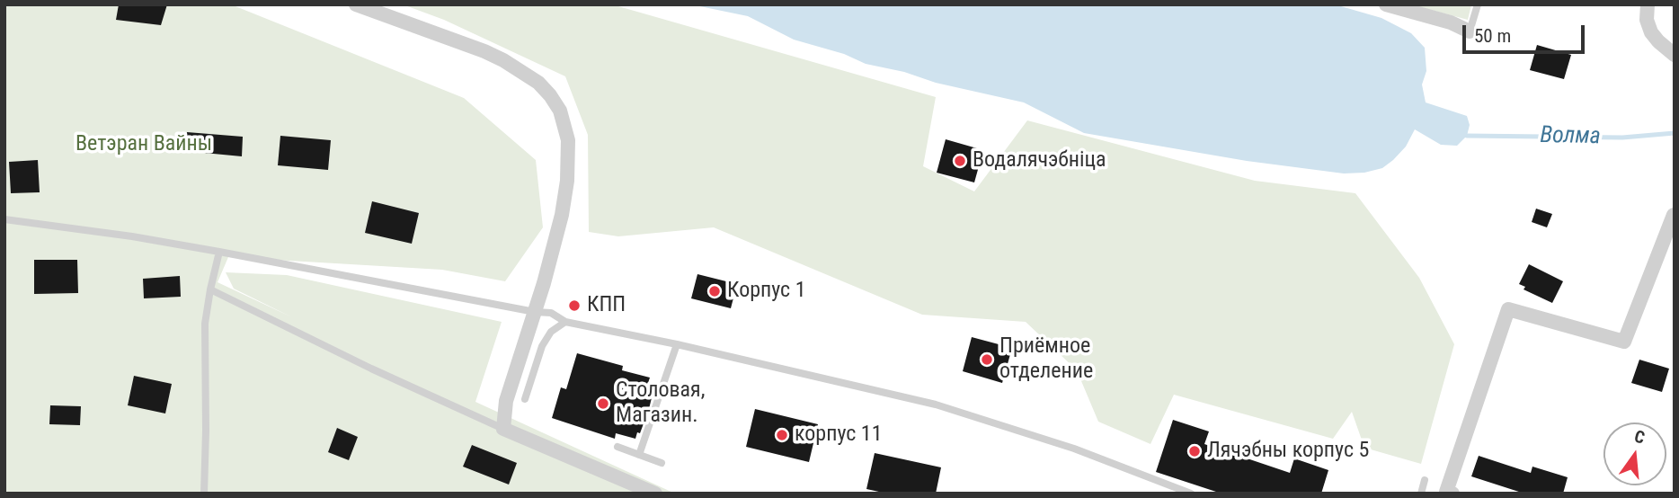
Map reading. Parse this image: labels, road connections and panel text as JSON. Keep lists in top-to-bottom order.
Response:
{
  "water": ["Волма"],
  "parks": ["Ветэран Вайны"],
  "places": [
    "Водалячэбніца",
    "Корпус 1",
    "КПП",
    "Приёмное отделение",
    "Столовая, Магазин.",
    "корпус 11",
    "Лячэбны корпус 5"
  ],
  "scale_bar": "50 m",
  "north": "top"
}
